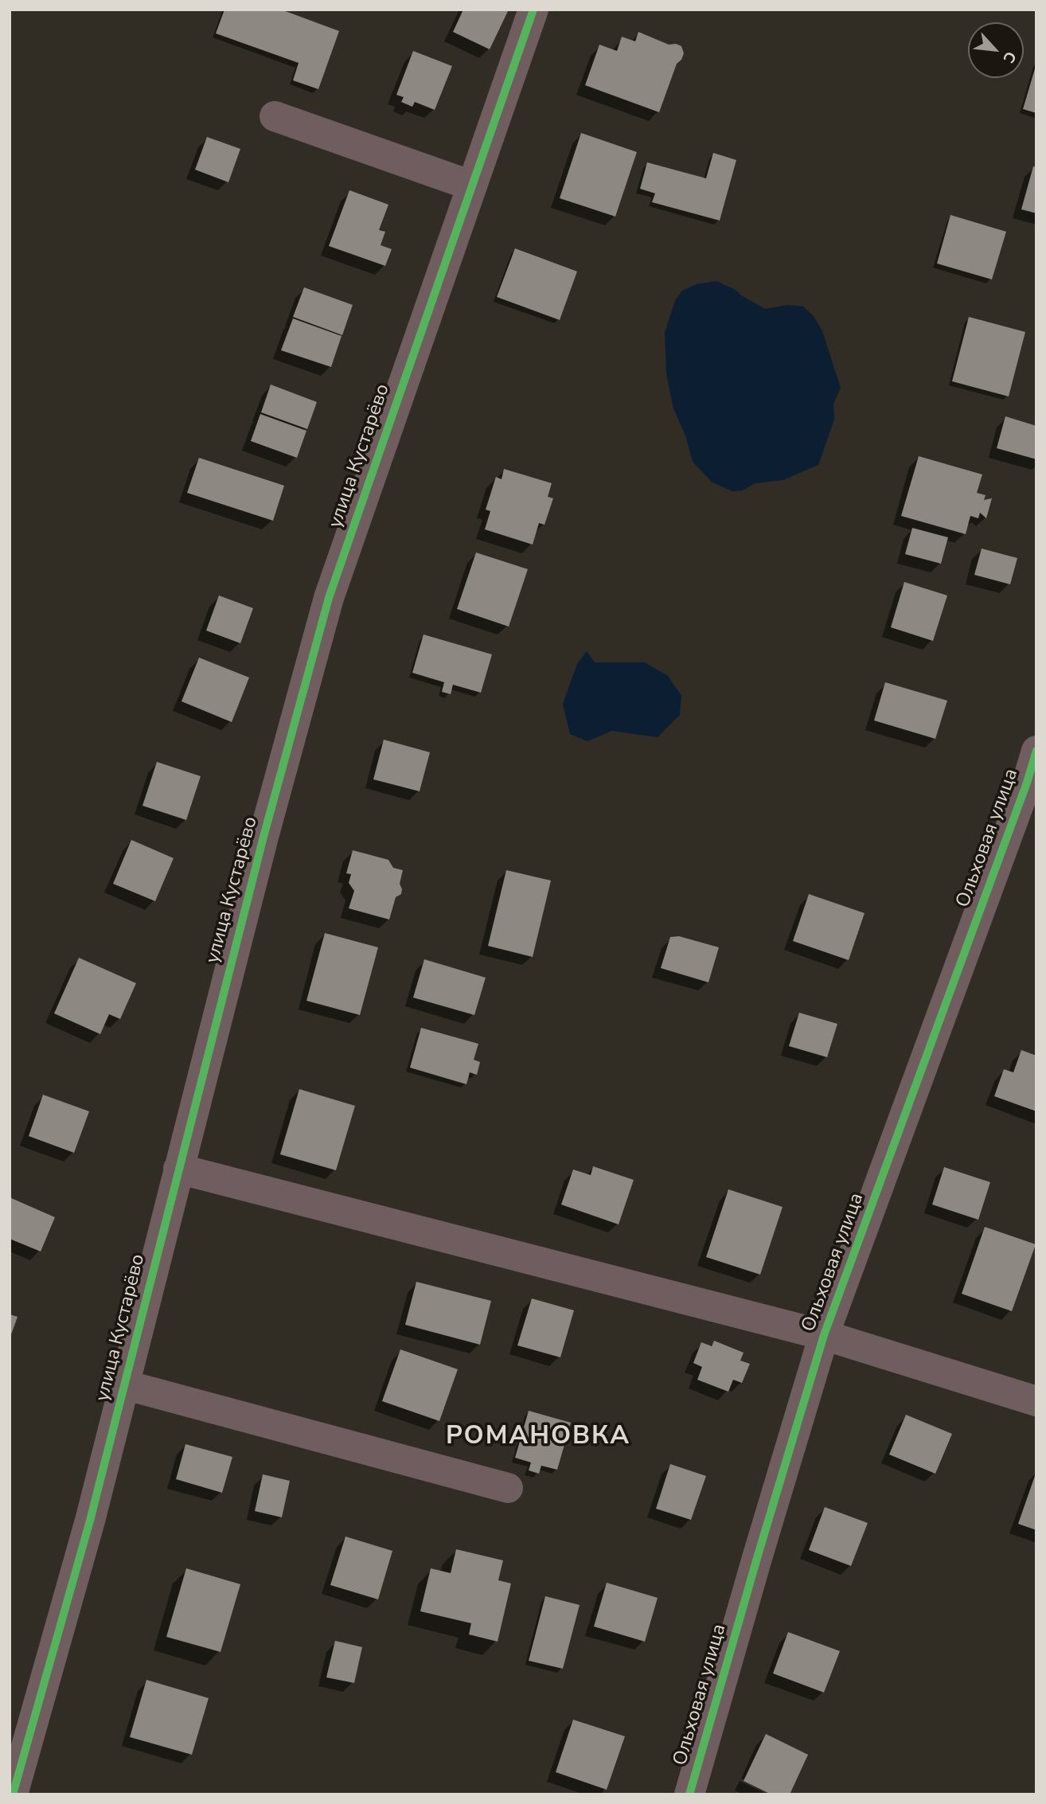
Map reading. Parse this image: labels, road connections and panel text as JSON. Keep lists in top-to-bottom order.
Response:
{
  "streets": {
    "street": ["улица Кустарёво", "Ольховая улица"]
  },
  "districts": ["РОМАНОВКА"],
  "north": "bottom right"
}
